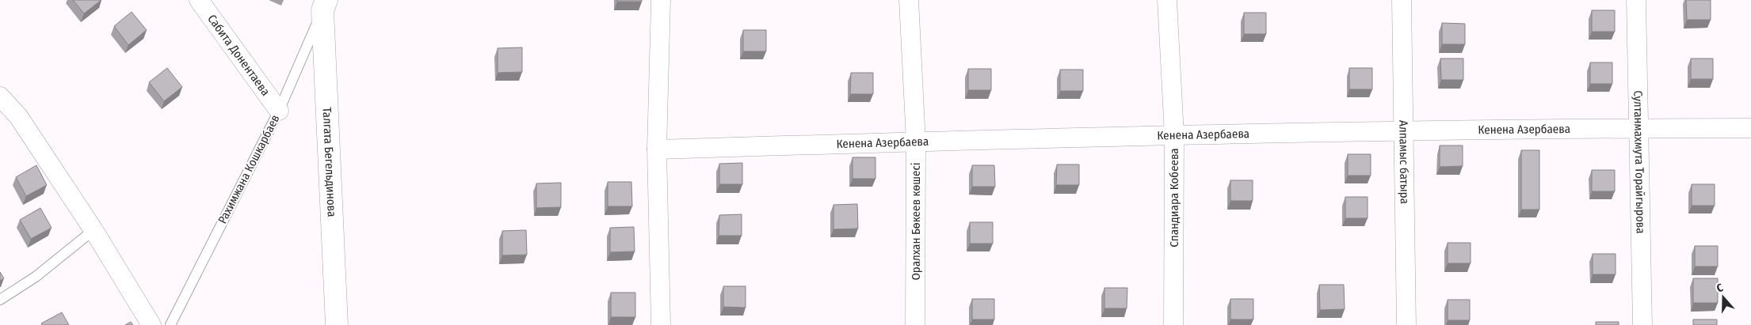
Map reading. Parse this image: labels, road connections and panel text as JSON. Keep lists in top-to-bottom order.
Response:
{
  "streets": {
    "street": [
      "Сабита Донентаева",
      "Кенена Азербаева",
      "Талгата Бегельдинова",
      "Алпамыс батыра",
      "Султанмахмута Торайгырова",
      "Спандиара Кобеева",
      "Оралхан Бөкеев көшесі"
    ],
    "lane": ["Рахимжана Кошкарбаев"]
  },
  "crossings": [
    ["Сабита Донентаева", "Рахимжана Кошкарбаев"],
    ["Кенена Азербаева", "Алпамыс батыра"],
    ["Кенена Азербаева", "Султанмахмута Торайгырова"],
    ["Кенена Азербаева", "Спандиара Кобеева"],
    ["Кенена Азербаева", "Оралхан Бөкеев көшесі"],
    ["Талгата Бегельдинова", "Рахимжана Кошкарбаев"]
  ],
  "north": "top"
}
